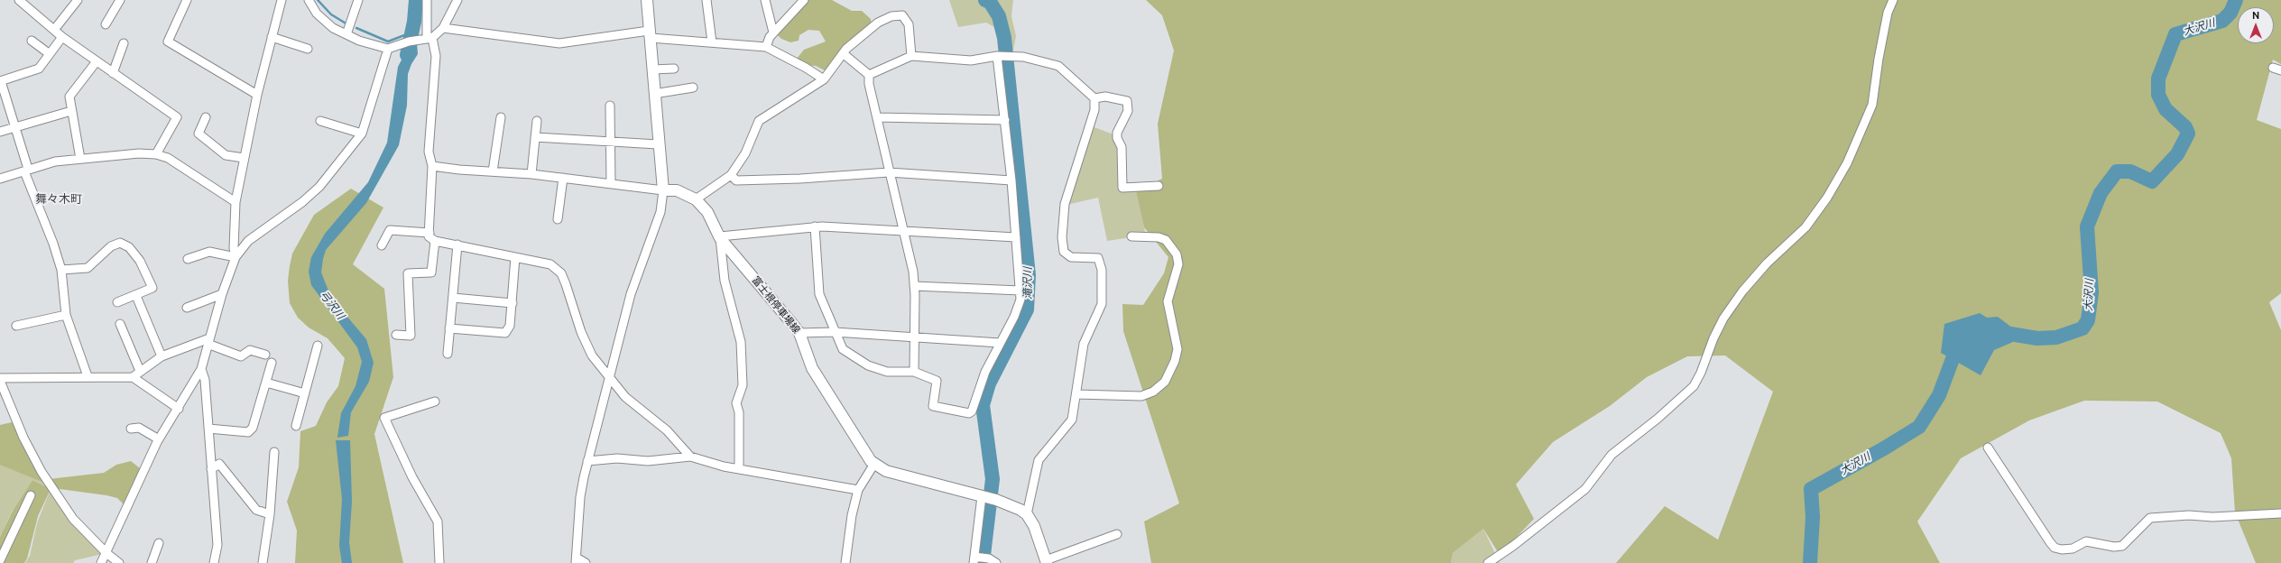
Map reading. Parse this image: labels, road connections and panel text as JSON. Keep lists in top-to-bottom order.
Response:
{
  "streets": {
    "main road": ["富士根停車場線"]
  },
  "districts": ["舞々木町"],
  "water": ["大沢川", "滝沢川", "弓沢川"],
  "north": "top"
}
